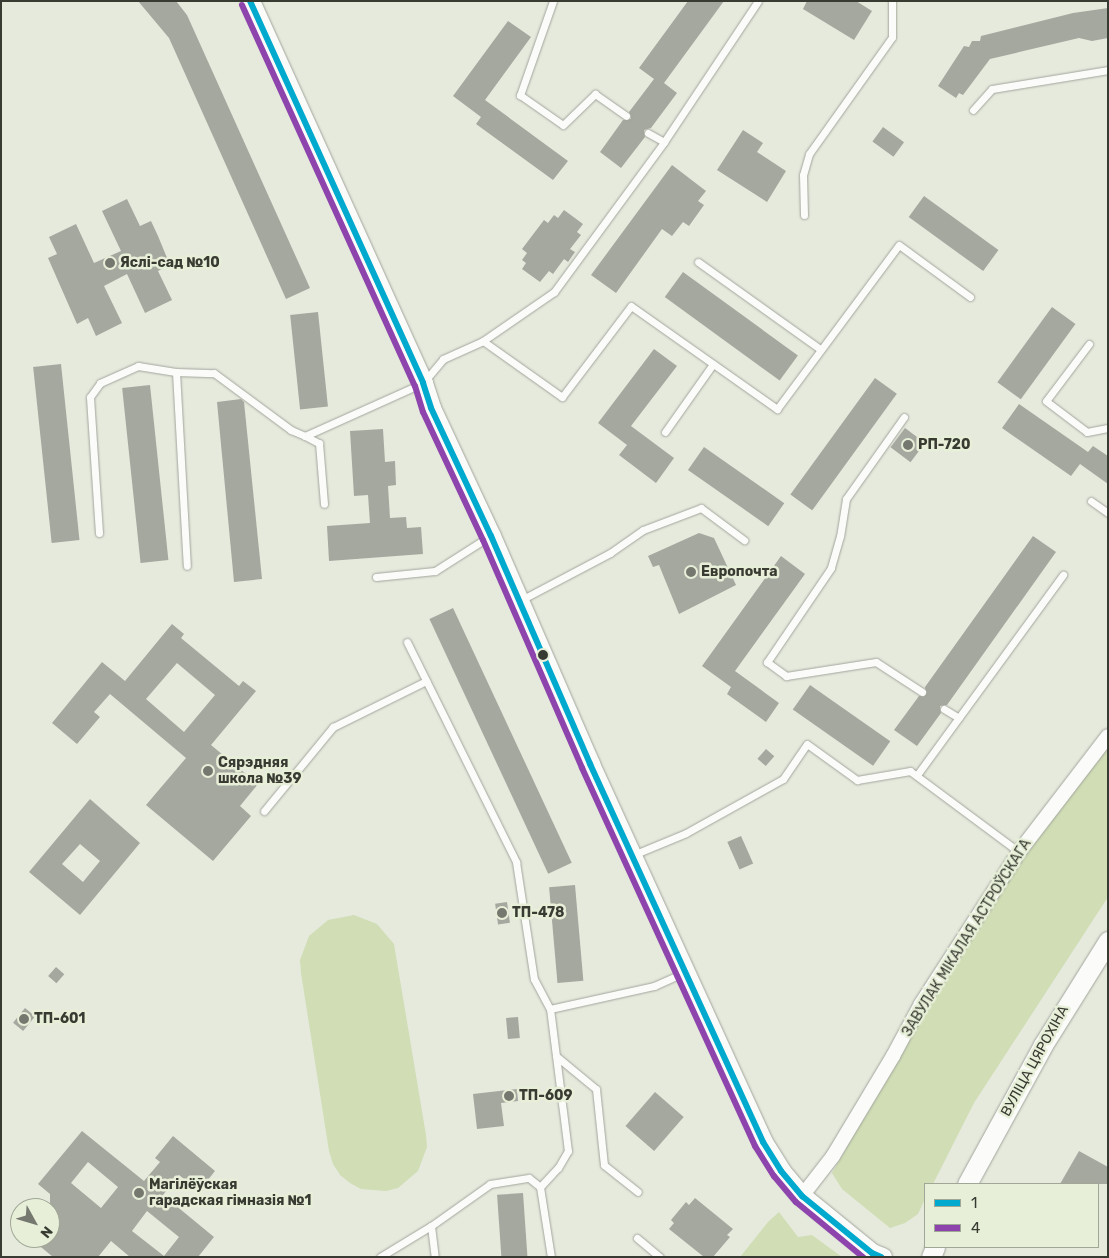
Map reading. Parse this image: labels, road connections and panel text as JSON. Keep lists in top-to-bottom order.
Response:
{
  "streets": {
    "main road": ["ВУЛІЦА ЦЯРОХІНА"],
    "street": ["ЗАВУЛАК МІКАЛАЯ АСТРОЎСКАГА"]
  },
  "places": [
    "Яслі-сад №10",
    "РП-720",
    "Европочта",
    "Сярэдняя школа №39",
    "ТП-478",
    "ТП-601",
    "ТП-609",
    "Магілёўская гарадская гімназія №1"
  ],
  "lines": ["transit line 1", "transit line 4"],
  "legend": ["1", "4"],
  "north": "bottom right"
}
